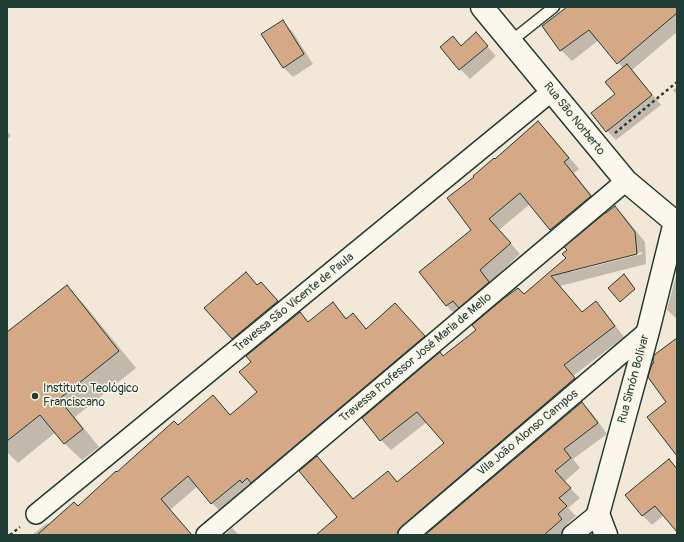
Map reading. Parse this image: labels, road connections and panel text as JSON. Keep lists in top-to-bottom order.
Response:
{
  "streets": {
    "street": [
      "Rua São Norberto",
      "Travessa São Vicente de Paula",
      "Travessa Professor José Maria de Mello",
      "Rua Simón Bolívar",
      "Vila João Alonso Campos"
    ]
  },
  "crossings": [
    ["Rua São Norberto", "Travessa São Vicente de Paula"],
    ["Rua São Norberto", "Travessa Professor José Maria de Mello"],
    ["Rua São Norberto", "Rua Simón Bolívar"],
    ["Rua Simón Bolívar", "Vila João Alonso Campos"]
  ],
  "places": ["Instituto Teológico Franciscano"]
}
